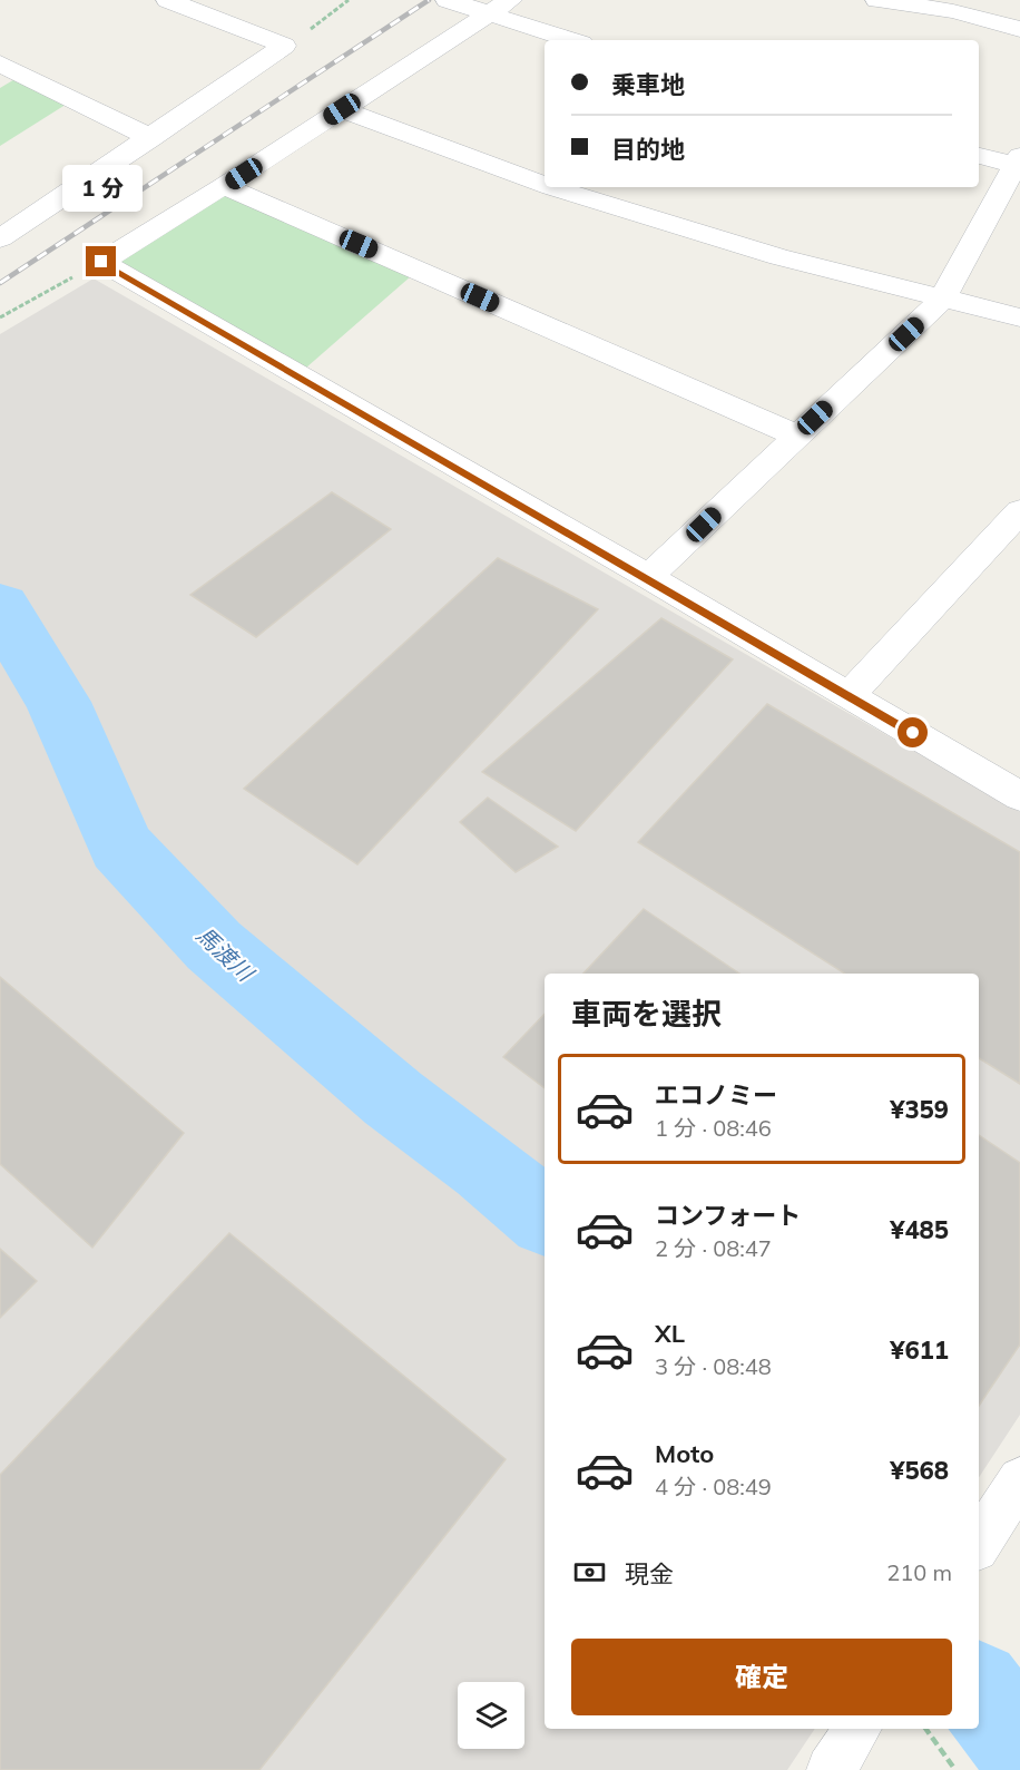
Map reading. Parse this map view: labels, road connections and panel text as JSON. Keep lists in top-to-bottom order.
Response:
{
  "water": ["馬渡川"],
  "page": {
    "banner": ["乗車地", "目的地"],
    "bubble": "1 分",
    "heading": "車両を選択",
    "list": [
      {
        "name": "エコノミー",
        "note": "1 分 · 08:46",
        "value": "¥359"
      },
      {
        "name": "コンフォート",
        "note": "2 分 · 08:47",
        "value": "¥485"
      },
      {
        "name": "XL",
        "note": "3 分 · 08:48",
        "value": "¥611"
      },
      {
        "name": "Moto",
        "note": "4 分 · 08:49",
        "value": "¥568"
      }
    ],
    "pay": ["現金", "210 m"],
    "buttons": "確定"
  }
}
